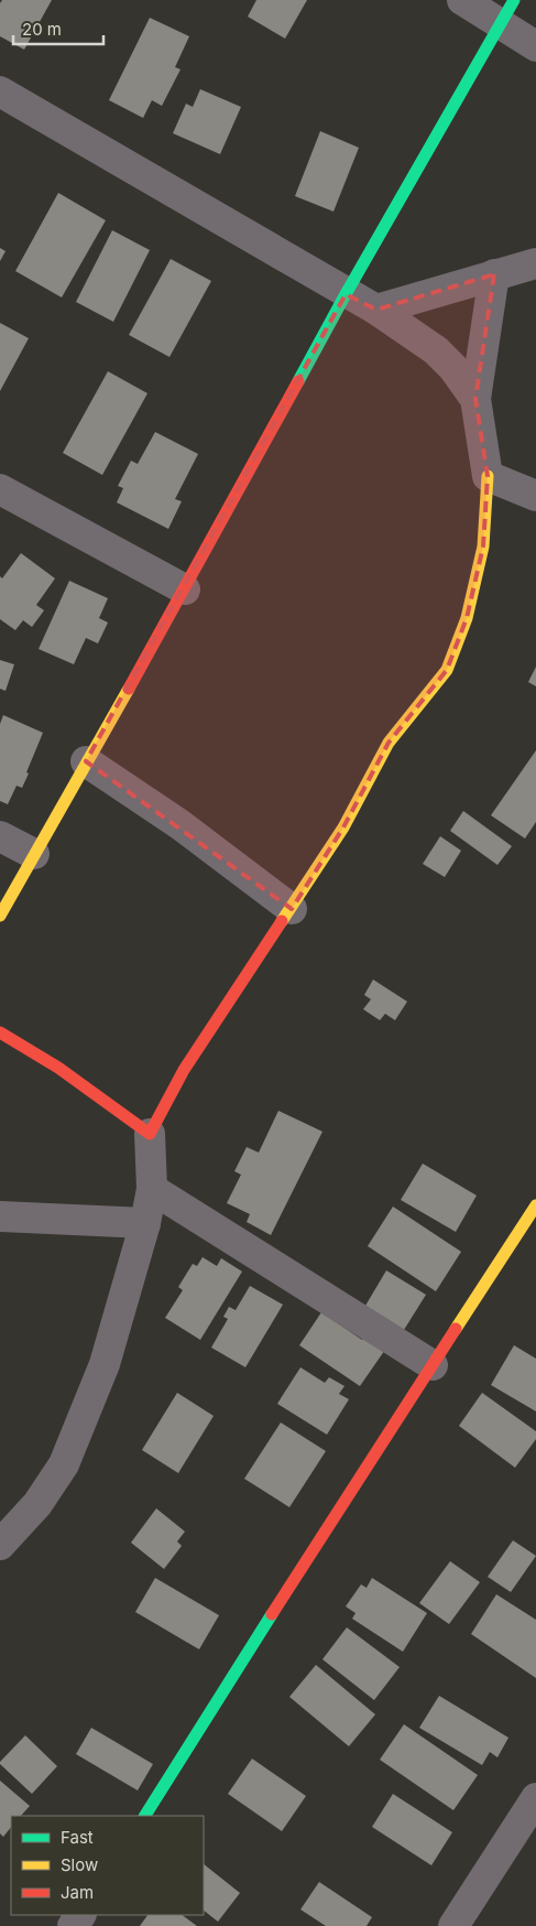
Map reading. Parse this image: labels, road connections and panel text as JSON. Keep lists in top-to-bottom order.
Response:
{
  "legend": ["Fast", "Slow", "Jam"],
  "scale_bar": "20 m"
}
